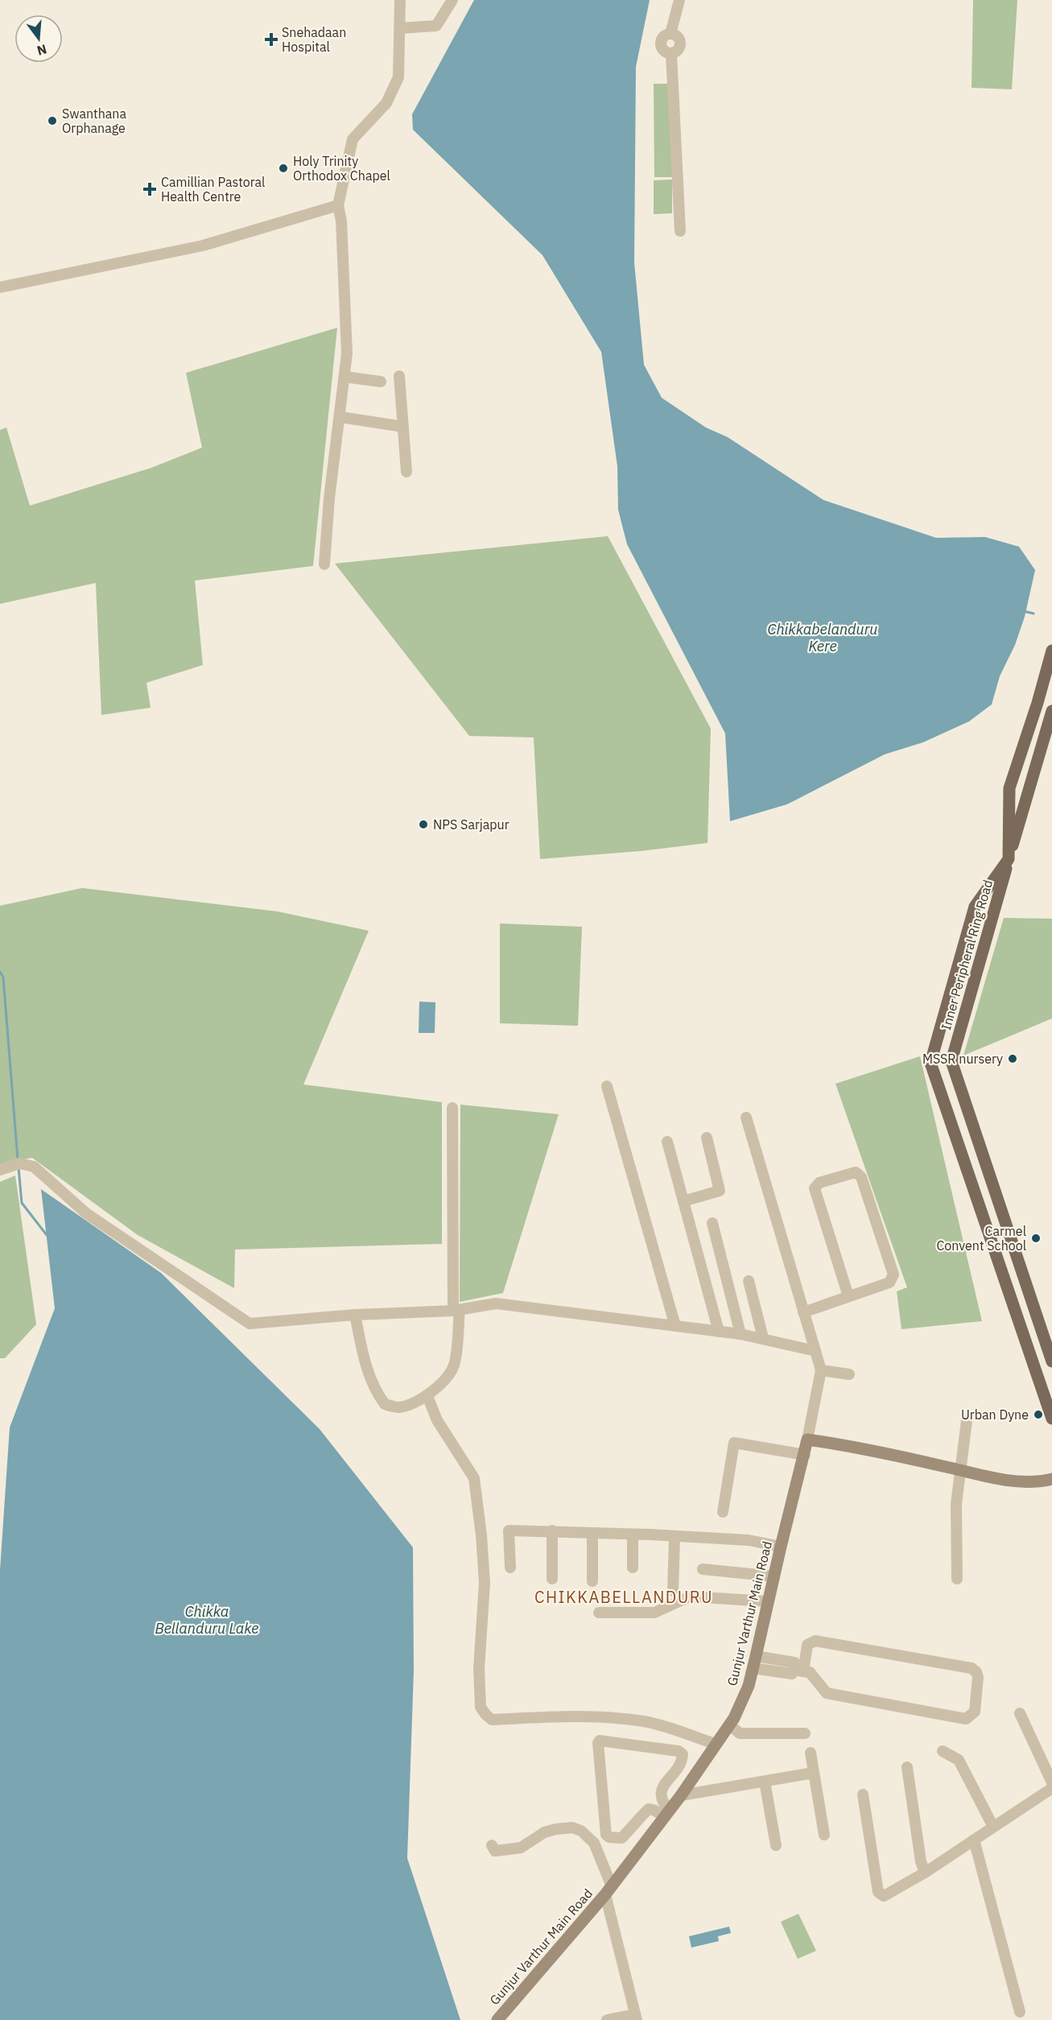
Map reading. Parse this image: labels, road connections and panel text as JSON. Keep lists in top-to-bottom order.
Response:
{
  "streets": {
    "main road": ["Inner Peripheral Ring Road", "Gunjur Varthur Main Road"]
  },
  "districts": ["CHIKKABELLANDURU"],
  "water": ["Chikkabelanduru Kere", "Chikka Bellanduru Lake"],
  "places": {
    "health": ["Snehadaan Hospital", "Camillian Pastoral Health Centre"],
    "other": [
      "Swanthana Orphanage",
      "Holy Trinity Orthodox Chapel",
      "NPS Sarjapur",
      "MSSR nursery",
      "Carmel Convent School",
      "Urban Dyne"
    ]
  },
  "north": "bottom"
}
